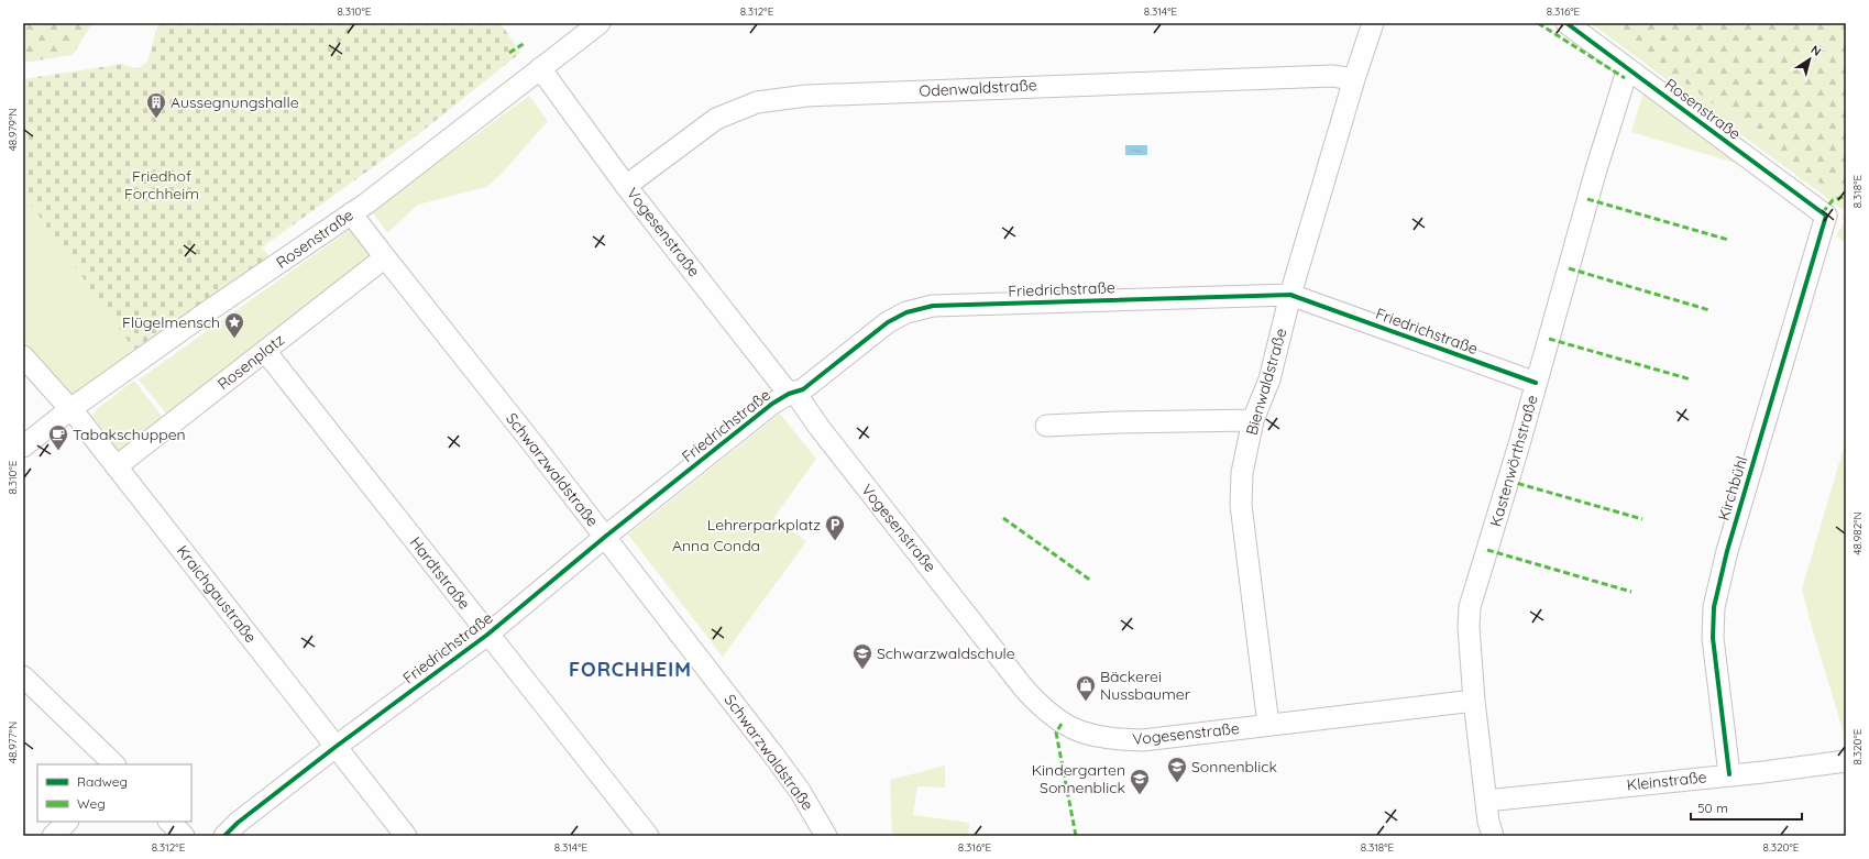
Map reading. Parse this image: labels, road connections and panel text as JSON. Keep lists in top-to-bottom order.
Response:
{
  "streets": {
    "street": [
      "Odenwaldstraße",
      "Rosenstraße",
      "Vogesenstraße",
      "Friedrichstraße",
      "Rosenplatz",
      "Bienwaldstraße",
      "Kastenwörthstraße",
      "Schwarzwaldstraße",
      "Kirchbühl",
      "Hardtstraße",
      "Kraichgaustraße",
      "Kleinstraße"
    ]
  },
  "crossings": [
    ["Odenwaldstraße", "Vogesenstraße"],
    ["Odenwaldstraße", "Bienwaldstraße"],
    ["Rosenstraße", "Vogesenstraße"],
    ["Rosenstraße", "Kastenwörthstraße"],
    ["Rosenstraße", "Schwarzwaldstraße"],
    ["Rosenstraße", "Kirchbühl"],
    ["Rosenstraße", "Kraichgaustraße"],
    ["Vogesenstraße", "Friedrichstraße"],
    ["Vogesenstraße", "Bienwaldstraße"],
    ["Vogesenstraße", "Kastenwörthstraße"],
    ["Friedrichstraße", "Bienwaldstraße"],
    ["Friedrichstraße", "Kastenwörthstraße"],
    ["Friedrichstraße", "Schwarzwaldstraße"],
    ["Friedrichstraße", "Hardtstraße"],
    ["Friedrichstraße", "Kraichgaustraße"],
    ["Rosenplatz", "Schwarzwaldstraße"],
    ["Rosenplatz", "Hardtstraße"],
    ["Rosenplatz", "Kraichgaustraße"],
    ["Kastenwörthstraße", "Kleinstraße"],
    ["Kirchbühl", "Kleinstraße"]
  ],
  "districts": ["FORCHHEIM"],
  "parks": ["Friedhof Forchheim", "Anna Conda"],
  "places": {
    "building": ["Aussegnungshalle"],
    "place": ["Flügelmensch"],
    "cafe": ["Tabakschuppen"],
    "parking": ["Lehrerparkplatz"],
    "school or university": ["Schwarzwaldschule", "Sonnenblick", "Kindergarten Sonnenblick"],
    "shop": ["Bäckerei Nussbaumer"]
  },
  "legend": ["Radweg", "Weg"],
  "scale_bar": "50 m",
  "north": "top right",
  "coordinates": [
    "8.310°E",
    "8.312°E",
    "8.314°E",
    "8.316°E",
    "48.979°N",
    "8.318°E",
    "48.982°N",
    "48.977°N",
    "8.320°E"
  ]
}
